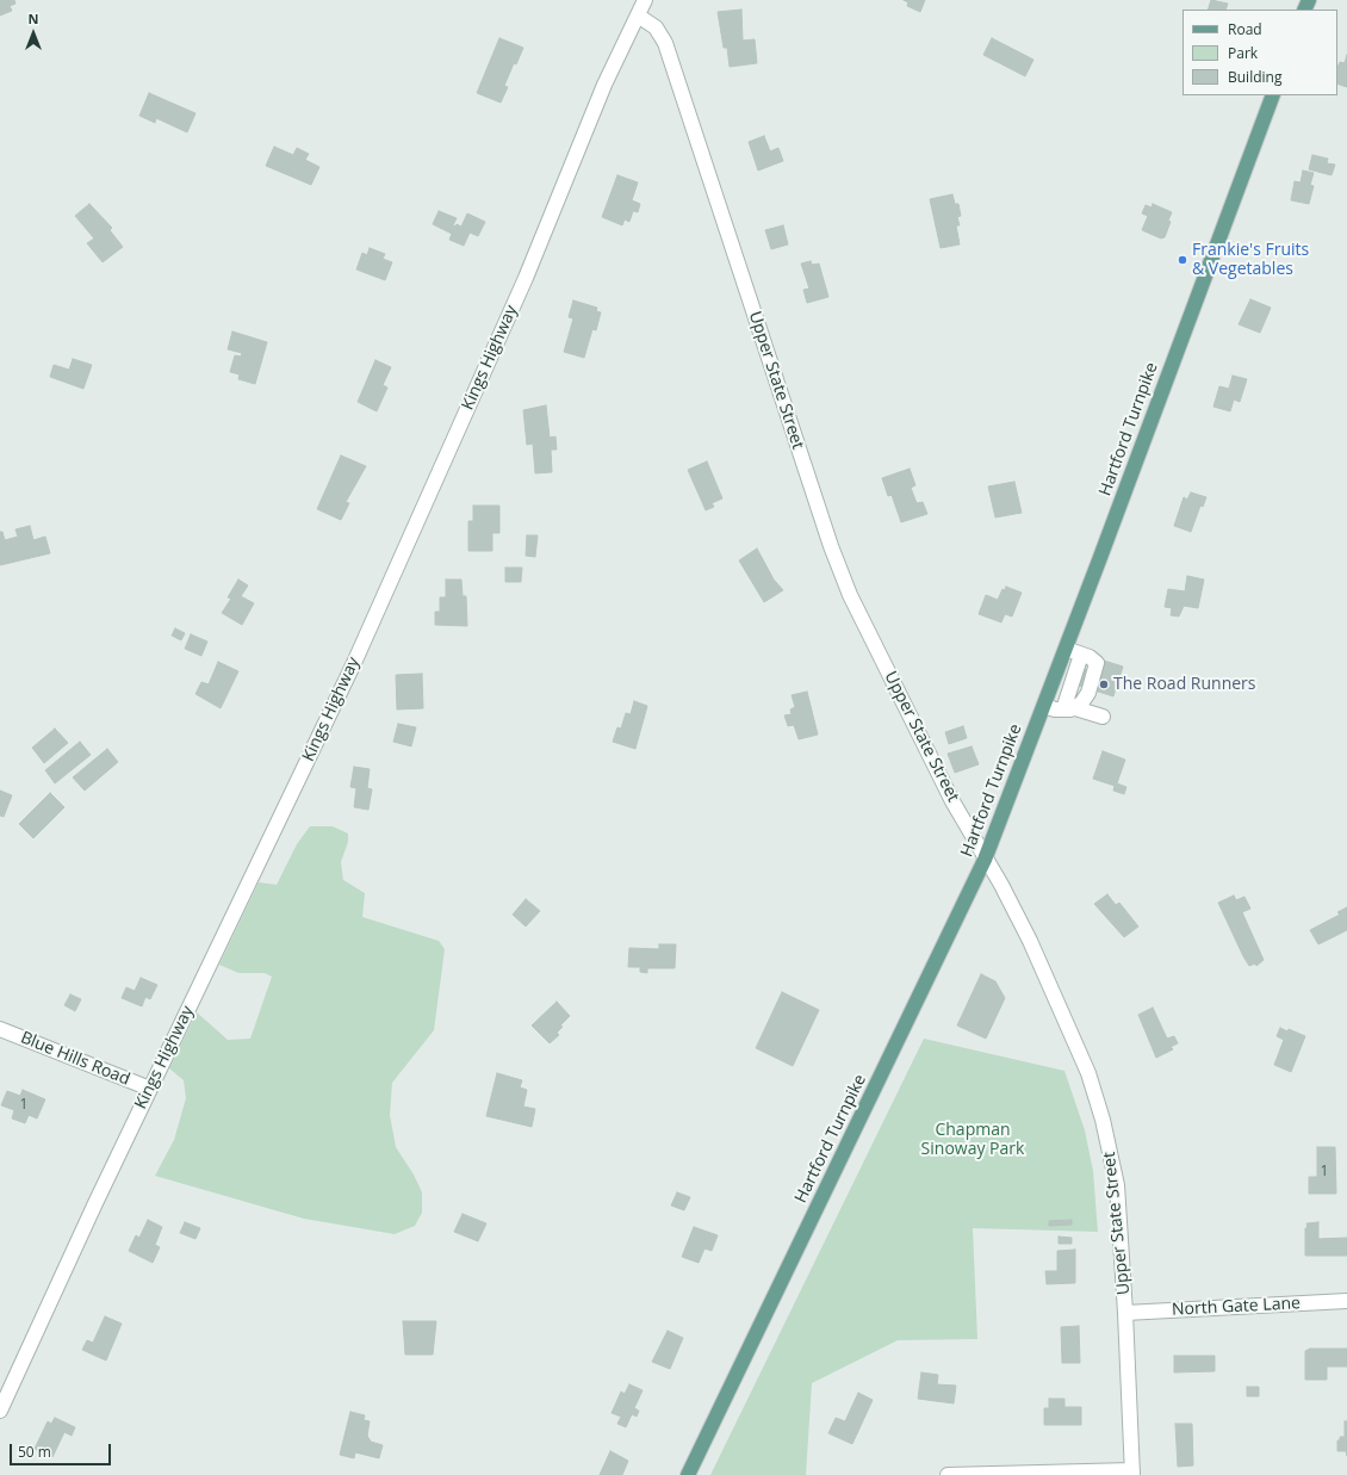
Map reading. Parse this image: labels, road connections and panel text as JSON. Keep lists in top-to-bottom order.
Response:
{
  "streets": {
    "main road": ["Hartford Turnpike"],
    "street": [
      "Kings Highway",
      "Upper State Street",
      "Blue Hills Road",
      "North Gate Lane"
    ]
  },
  "crossings": [
    ["Kings Highway", "Upper State Street"],
    ["Kings Highway", "Blue Hills Road"],
    ["Upper State Street", "Hartford Turnpike"],
    ["Upper State Street", "North Gate Lane"]
  ],
  "parks": ["Chapman Sinoway Park"],
  "places": ["Frankie's Fruits & Vegetables", "The Road Runners"],
  "house_numbers": ["1", "1"],
  "legend": ["Road", "Park", "Building"],
  "scale_bar": "50 m",
  "north": "top"
}
